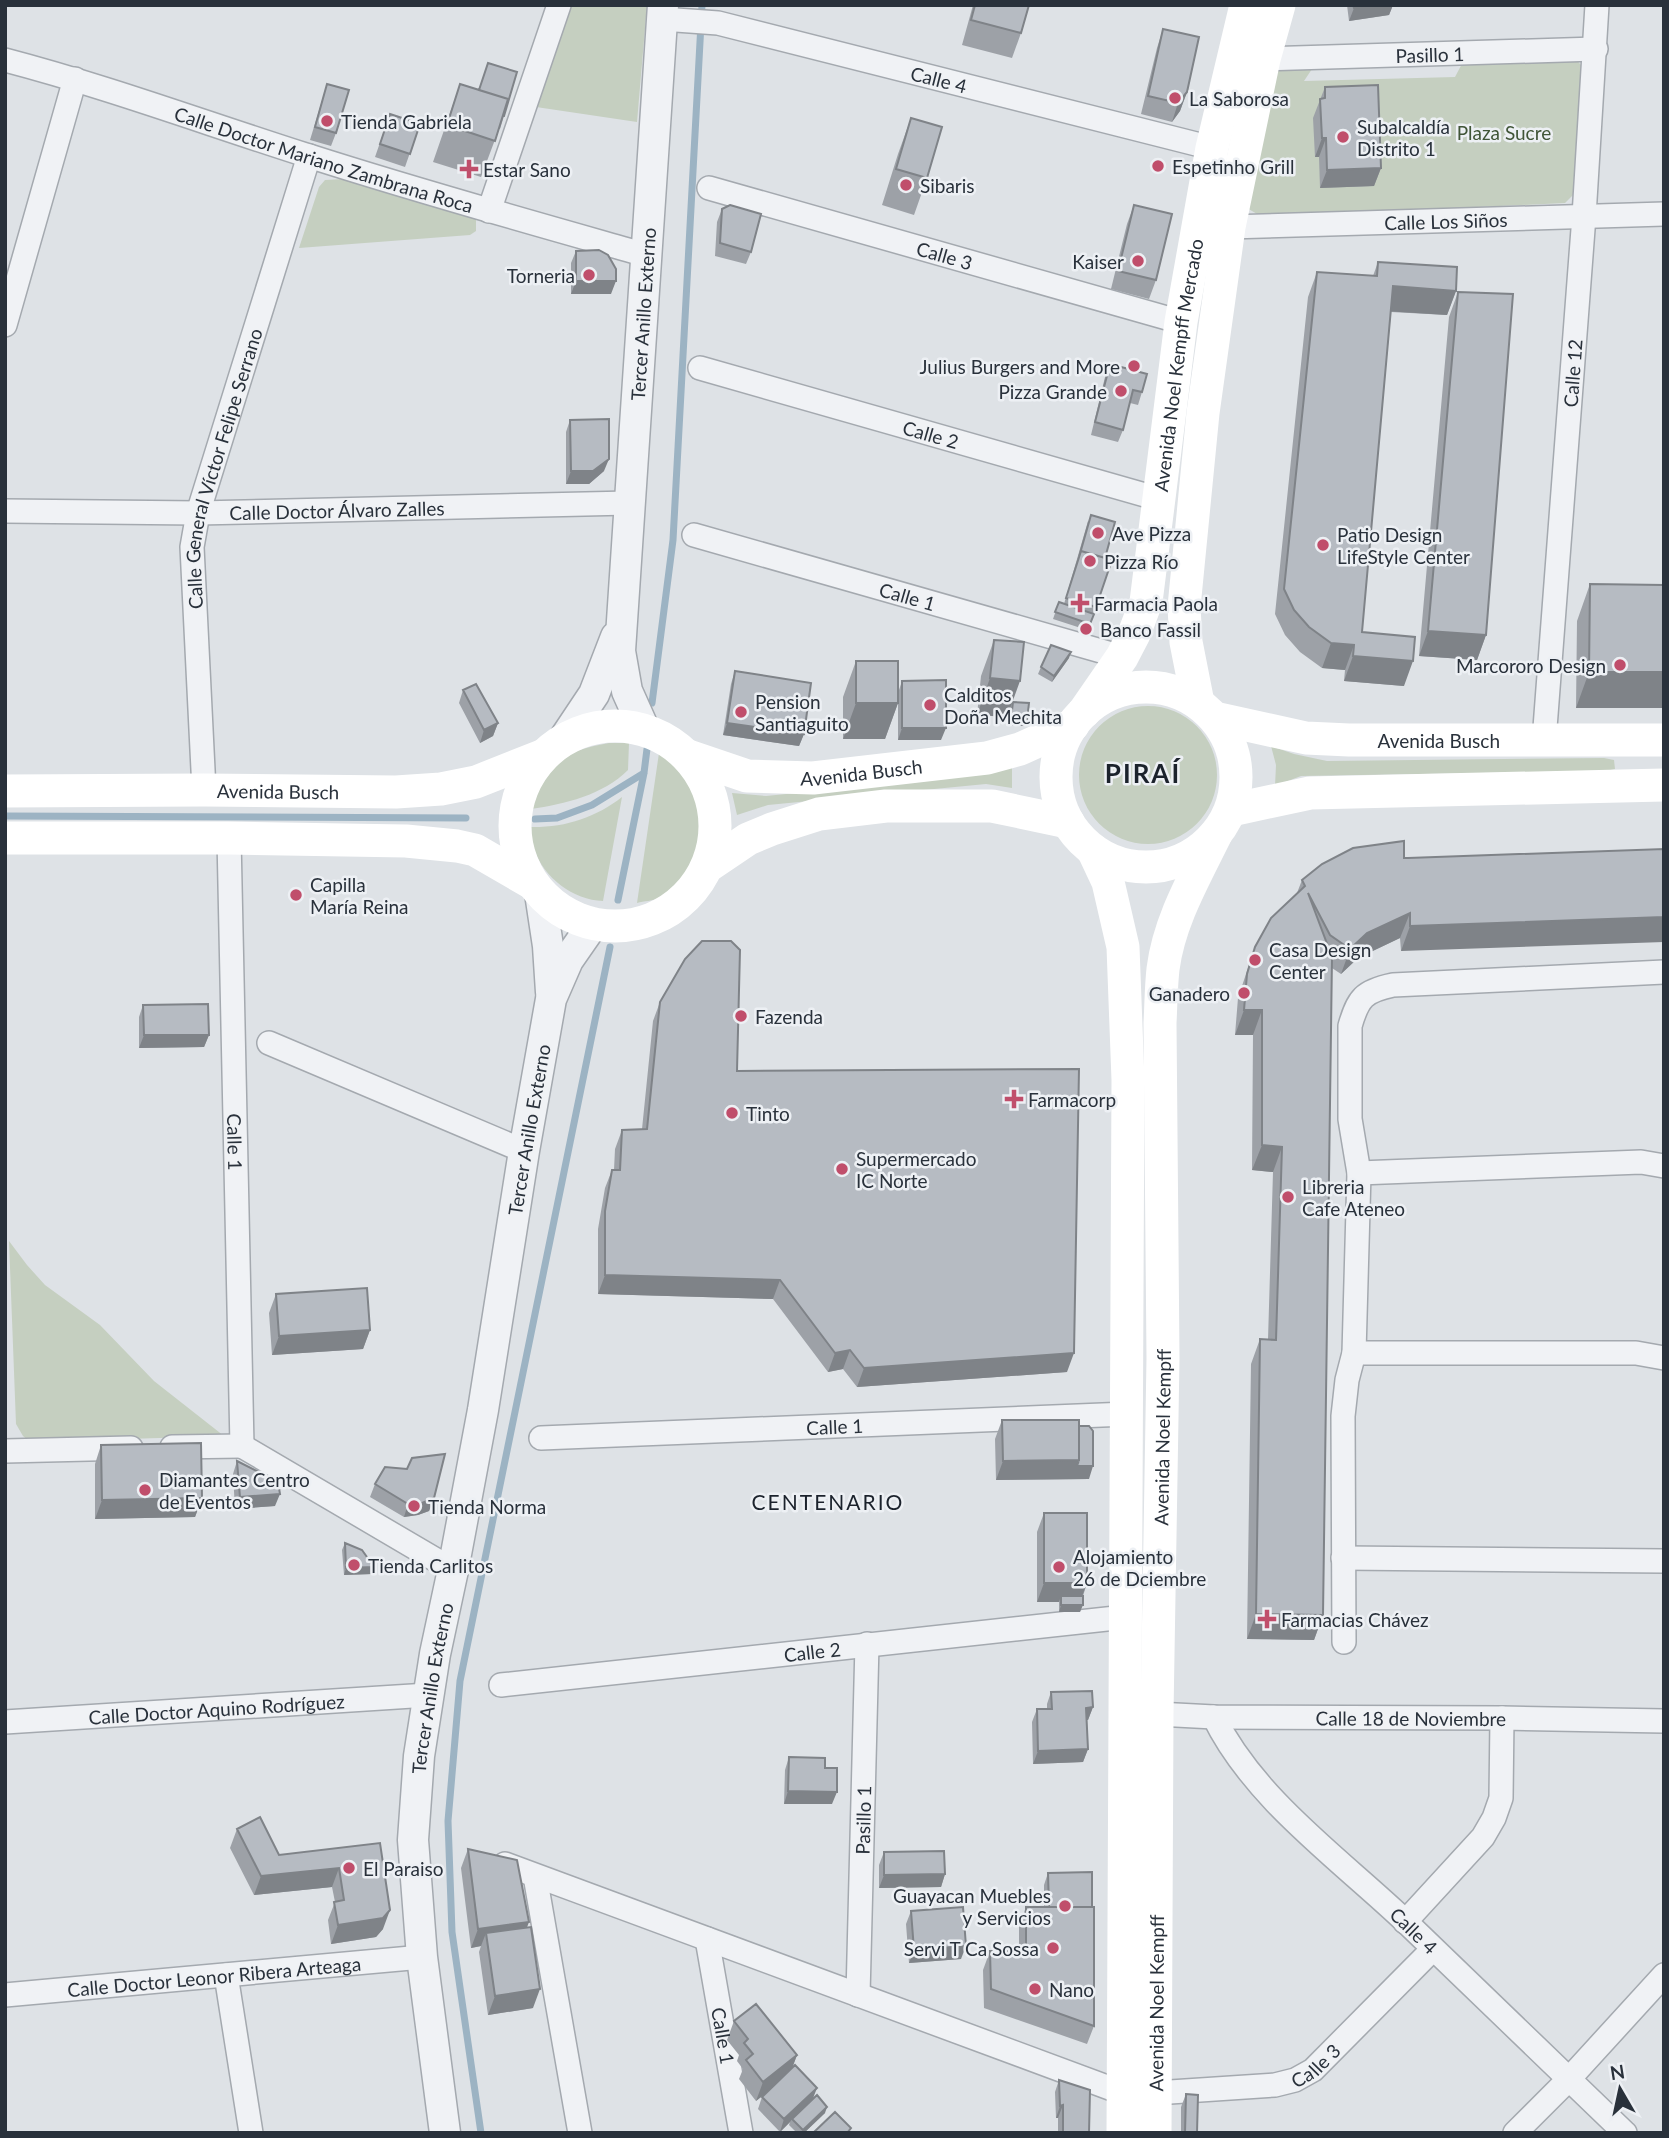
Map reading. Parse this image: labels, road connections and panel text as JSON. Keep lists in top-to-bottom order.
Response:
{
  "streets": {
    "main road": ["Avenida Noel Kempff Mercado", "Avenida Busch", "Avenida Noel Kempff"],
    "street": [
      "Pasillo 1",
      "Calle 4",
      "Calle Doctor Mariano Zambrana Roca",
      "Calle Los Siños",
      "Calle 3",
      "Tercer Anillo Externo",
      "Calle 12",
      "Calle 2",
      "Calle General Víctor Felipe Serrano",
      "Calle Doctor Álvaro Zalles",
      "Calle 1",
      "Calle Doctor Aquino Rodríguez",
      "Calle 18 de Noviembre",
      "Calle Doctor Leonor Ribera Arteaga"
    ]
  },
  "crossings": [
    ["Pasillo 1", "Avenida Noel Kempff Mercado"],
    ["Pasillo 1", "Calle 12"],
    ["Pasillo 1", "Calle 2"],
    ["Calle 4", "Calle 3"],
    ["Calle 4", "Tercer Anillo Externo"],
    ["Calle 4", "Avenida Noel Kempff Mercado"],
    ["Calle 4", "Calle 18 de Noviembre"],
    ["Calle Doctor Mariano Zambrana Roca", "Tercer Anillo Externo"],
    ["Calle Doctor Mariano Zambrana Roca", "Calle General Víctor Felipe Serrano"],
    ["Calle Los Siños", "Avenida Noel Kempff Mercado"],
    ["Calle Los Siños", "Calle 12"],
    ["Calle 3", "Avenida Noel Kempff Mercado"],
    ["Calle 3", "Avenida Noel Kempff"],
    ["Tercer Anillo Externo", "Calle Doctor Álvaro Zalles"],
    ["Tercer Anillo Externo", "Avenida Busch"],
    ["Tercer Anillo Externo", "Calle Doctor Aquino Rodríguez"],
    ["Tercer Anillo Externo", "Calle Doctor Leonor Ribera Arteaga"],
    ["Avenida Noel Kempff Mercado", "Calle 2"],
    ["Avenida Noel Kempff Mercado", "Calle 1"],
    ["Avenida Noel Kempff Mercado", "Avenida Busch"],
    ["Avenida Noel Kempff Mercado", "Avenida Noel Kempff"],
    ["Calle 12", "Avenida Busch"],
    ["Calle 2", "Avenida Noel Kempff"],
    ["Calle General Víctor Felipe Serrano", "Calle Doctor Álvaro Zalles"],
    ["Calle General Víctor Felipe Serrano", "Avenida Busch"],
    ["Calle 1", "Avenida Noel Kempff"],
    ["Avenida Busch", "Avenida Noel Kempff"],
    ["Avenida Noel Kempff", "Calle 18 de Noviembre"]
  ],
  "districts": ["PIRAÍ", "CENTENARIO"],
  "parks": ["Plaza Sucre"],
  "places": {
    "other": [
      "La Saborosa",
      "Tienda Gabriela",
      "Subalcaldía Distrito 1",
      "Espetinho Grill",
      "Sibaris",
      "Kaiser",
      "Torneria",
      "Julius Burgers and More",
      "Pizza Grande",
      "Ave Pizza",
      "Patio Design LifeStyle Center",
      "Pizza Río",
      "Banco Fassil",
      "Marcororo Design",
      "Calditos Doña Mechita",
      "Pension Santiaguito",
      "Capilla María Reina",
      "Casa Design Center",
      "Ganadero",
      "Fazenda",
      "Tinto",
      "Supermercado IC Norte",
      "Libreria Cafe Ateneo",
      "Diamantes Centro de Eventos",
      "Tienda Norma",
      "Tienda Carlitos",
      "Alojamiento 26 de Dciembre",
      "El Paraiso",
      "Guayacan Muebles y Servicios",
      "Servi T Ca Sossa",
      "Nano"
    ],
    "health": [
      "Estar Sano",
      "Farmacia Paola",
      "Farmacorp",
      "Farmacias Chávez"
    ]
  },
  "north": "top"
}
